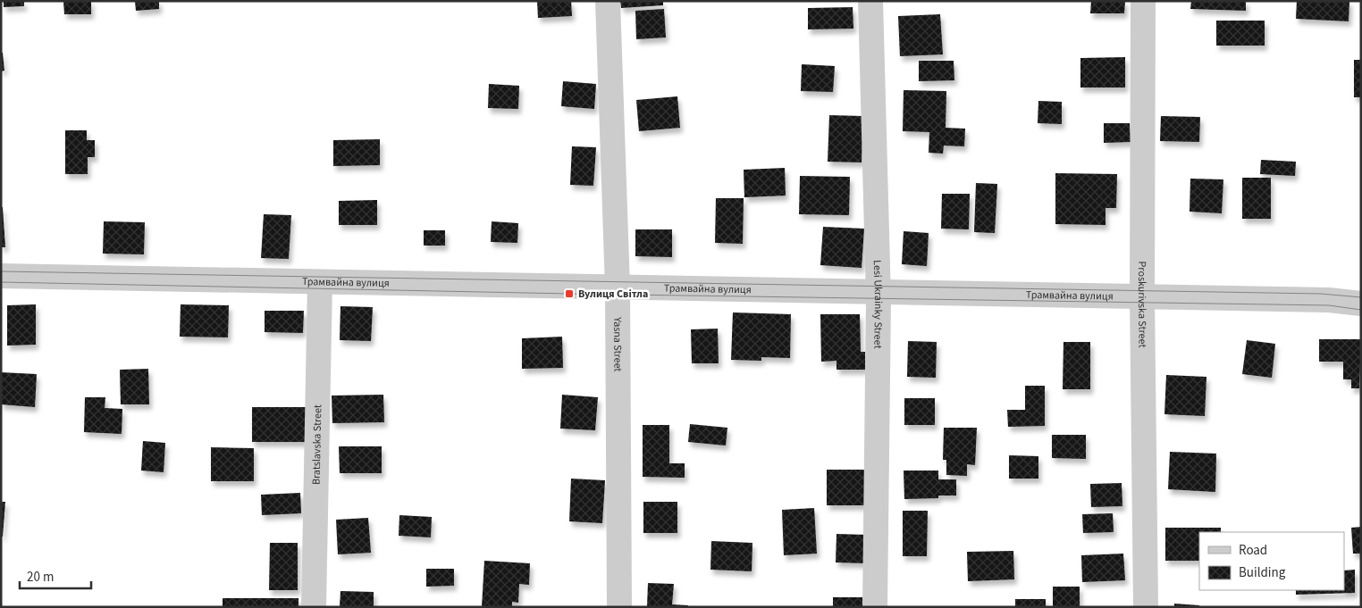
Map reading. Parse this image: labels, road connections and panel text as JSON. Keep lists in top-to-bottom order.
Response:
{
  "streets": {
    "street": [
      "Трамвайна вулиця",
      "Lesi Ukrainky Street",
      "Proskurivska Street",
      "Yasna Street",
      "Bratslavska Street"
    ]
  },
  "crossings": [
    ["Трамвайна вулиця", "Lesi Ukrainky Street"],
    ["Трамвайна вулиця", "Proskurivska Street"],
    ["Трамвайна вулиця", "Yasna Street"],
    ["Трамвайна вулиця", "Bratslavska Street"]
  ],
  "places": {
    "transit": ["Вулиця Світла"]
  },
  "legend": ["Road", "Building"],
  "scale_bar": "20 m"
}
